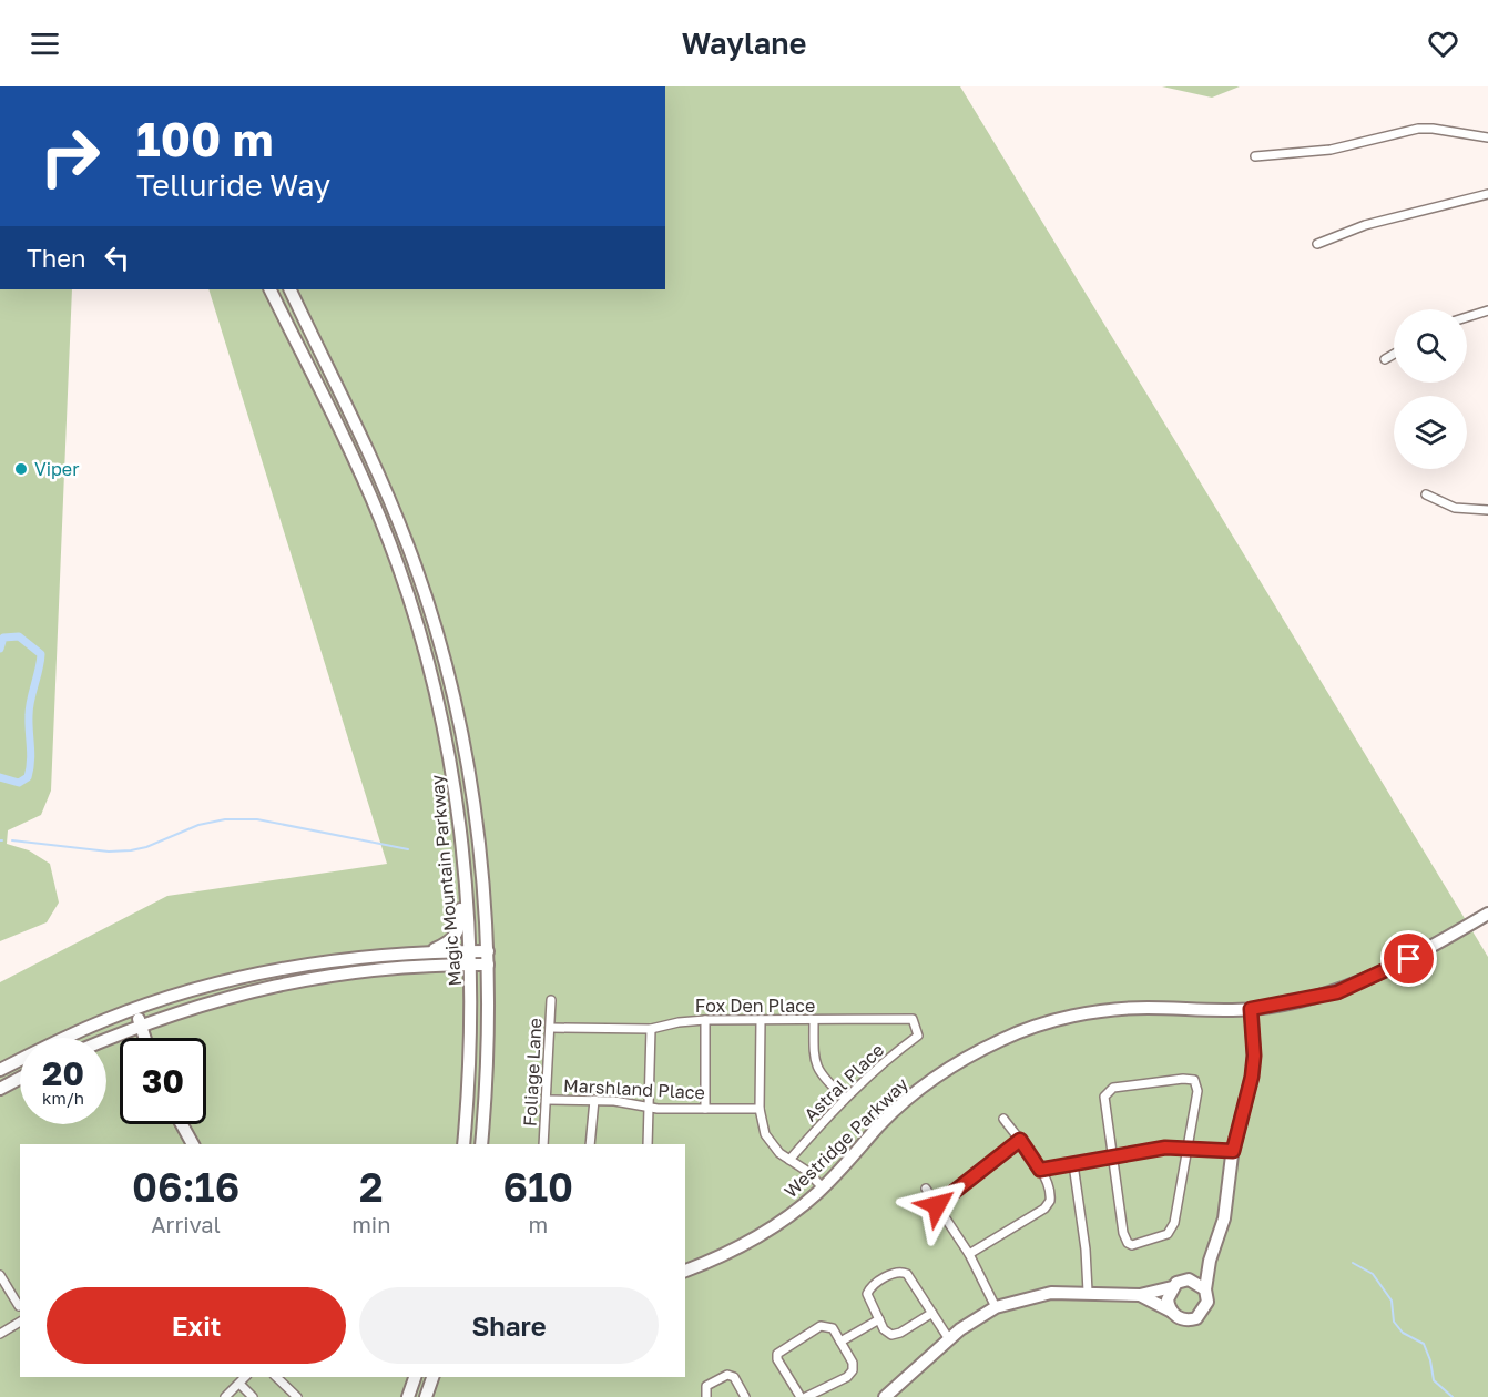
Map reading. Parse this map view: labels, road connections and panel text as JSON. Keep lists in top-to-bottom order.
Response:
{
  "streets": {
    "main road": ["Magic Mountain Parkway", "Westridge Parkway"],
    "street": [
      "Fox Den Place",
      "Foliage Lane",
      "Astral Place",
      "Marshland Place"
    ]
  },
  "crossings": [
    ["Fox Den Place", "Foliage Lane"],
    ["Fox Den Place", "Astral Place"],
    ["Foliage Lane", "Marshland Place"]
  ],
  "places": ["Viper"],
  "page": {
    "header": "Waylane",
    "turn": ["100 m", "Telluride Way"],
    "then": "Then",
    "speed": "20 km/h",
    "limit": "30",
    "eta": [
      "06:16",
      "Arrival",
      "2",
      "min",
      "610",
      "m"
    ],
    "buttons": ["Exit", "Share"]
  }
}
